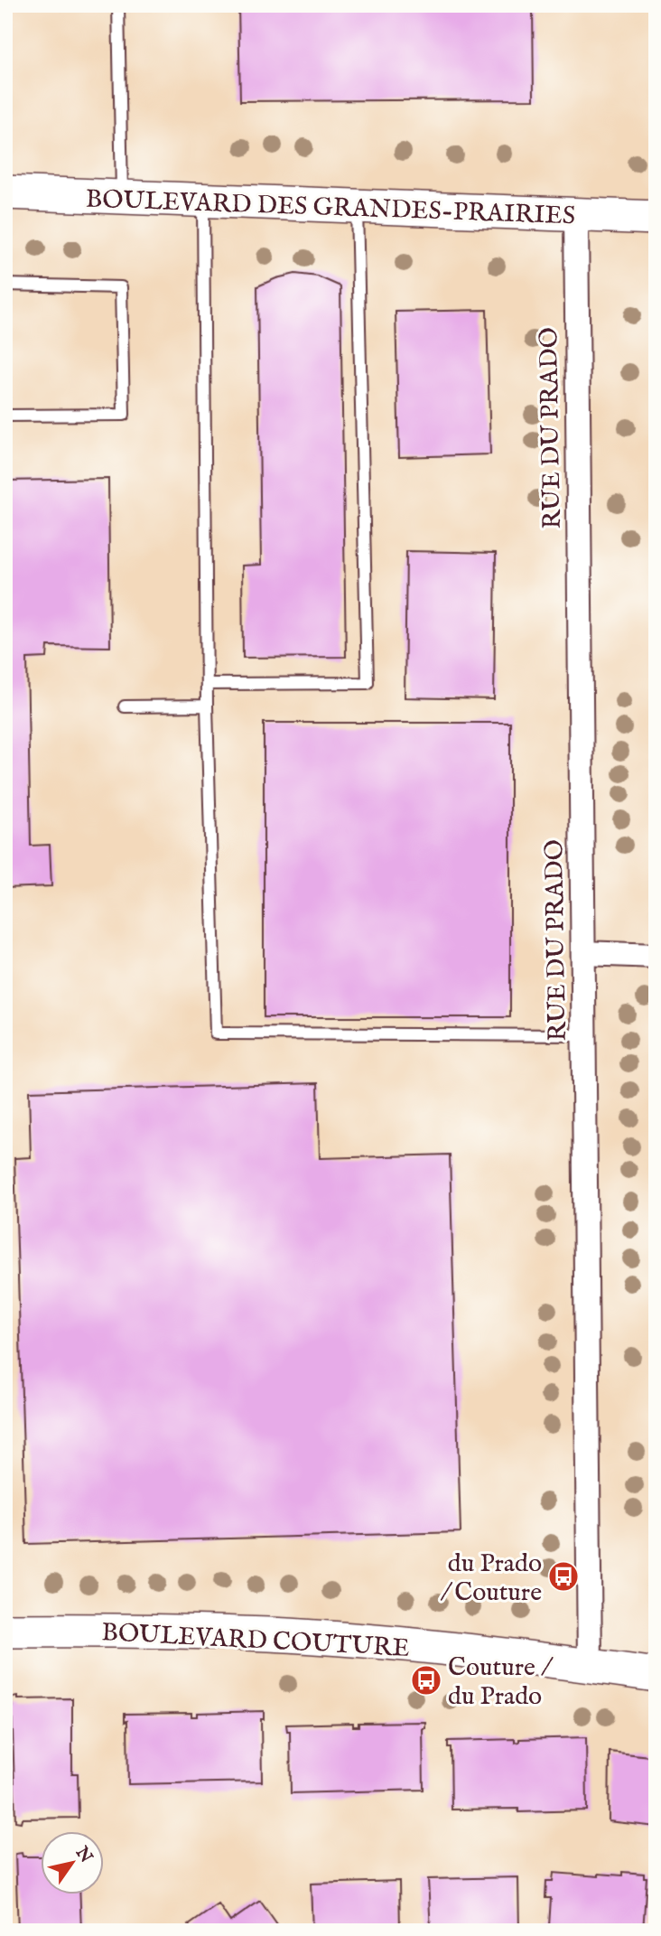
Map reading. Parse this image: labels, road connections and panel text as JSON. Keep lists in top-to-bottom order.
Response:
{
  "streets": {
    "main road": ["BOULEVARD DES GRANDES-PRAIRIES", "BOULEVARD COUTURE"],
    "street": ["RUE DU PRADO"]
  },
  "crossings": [
    ["BOULEVARD DES GRANDES-PRAIRIES", "RUE DU PRADO"],
    ["RUE DU PRADO", "BOULEVARD COUTURE"]
  ],
  "places": {
    "bus stop": ["du Prado / Couture", "Couture / du Prado"]
  },
  "north": "top right"
}
